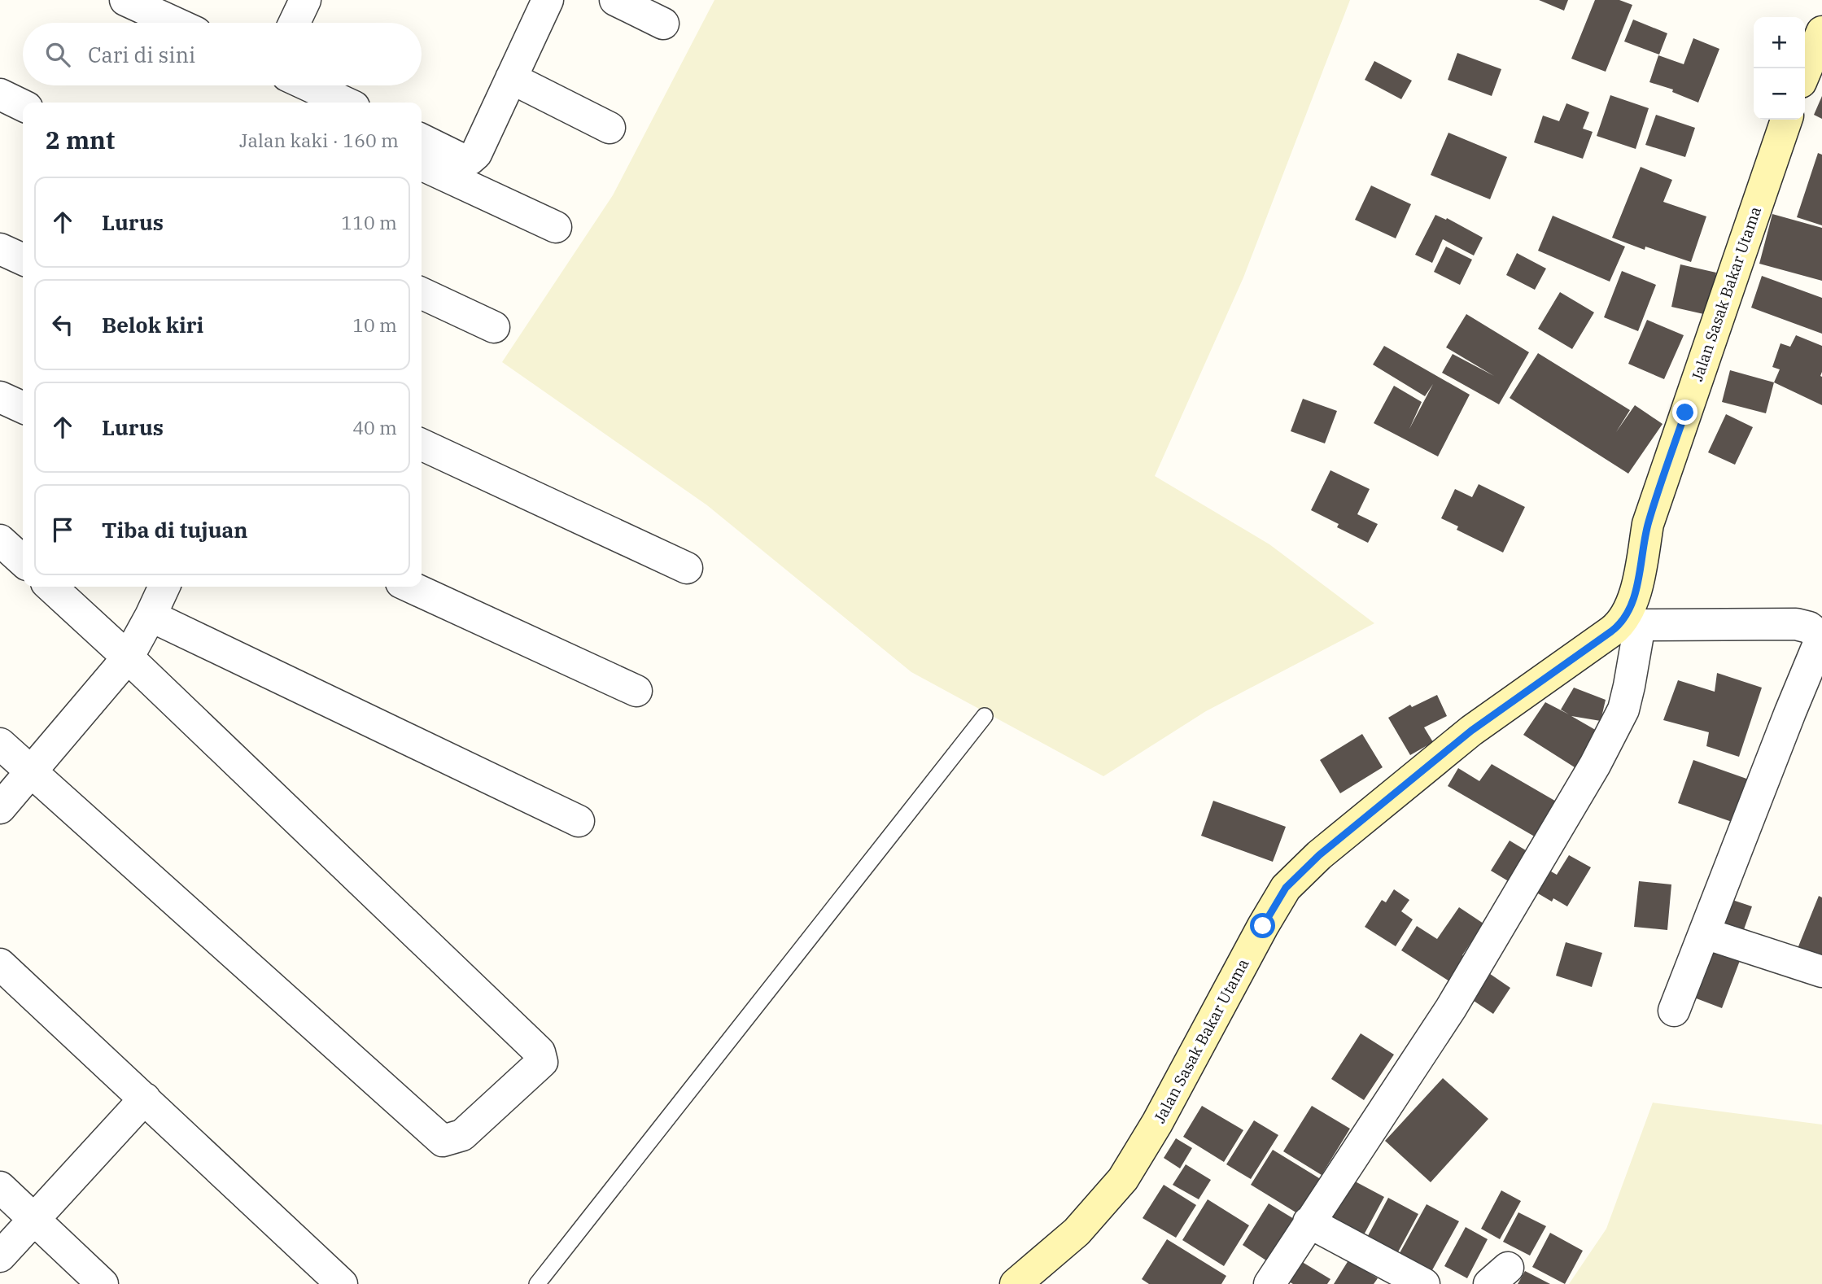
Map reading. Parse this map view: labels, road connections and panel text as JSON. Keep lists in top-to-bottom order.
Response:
{
  "streets": {
    "main road": ["Jalan Sasak Bakar Utama"]
  },
  "page": {
    "map_buttons": ["+", "−"],
    "search": "Cari di sini",
    "heading": ["2 mnt", "Jalan kaki · 160 m"],
    "list": [
      ["Lurus", "110 m"],
      ["Belok kiri", "10 m"],
      ["Lurus", "40 m"],
      "Tiba di tujuan"
    ]
  }
}
